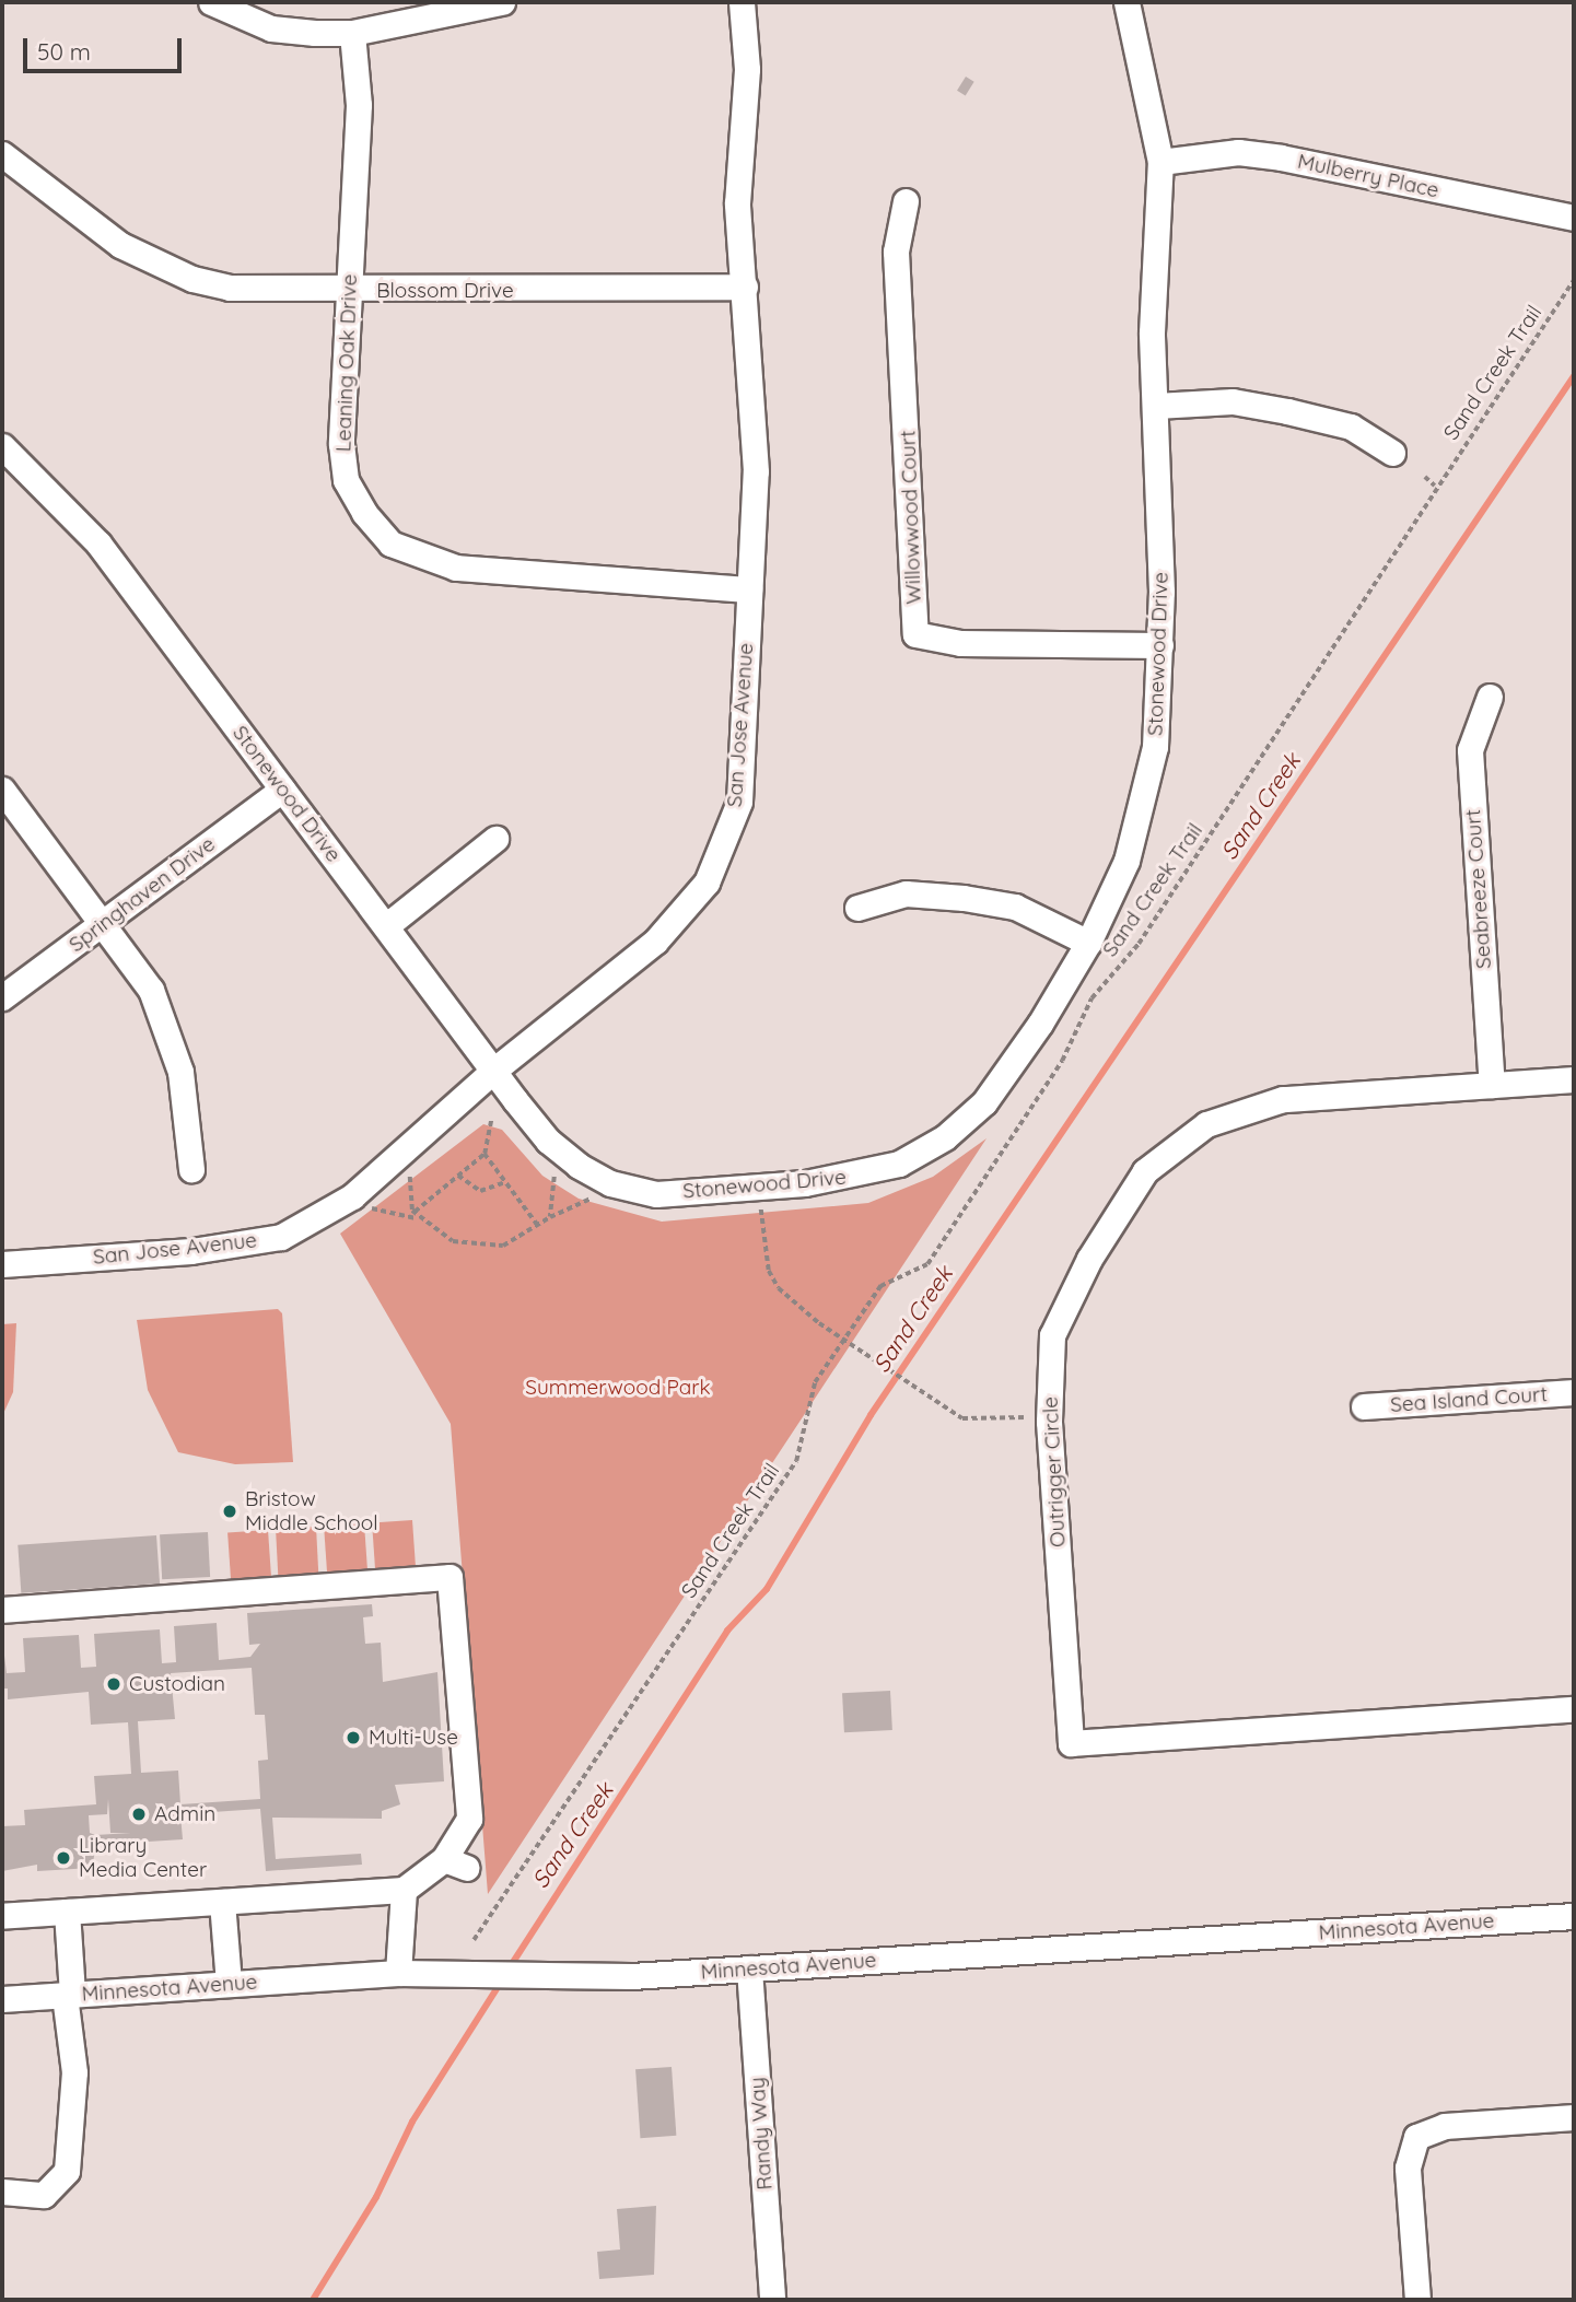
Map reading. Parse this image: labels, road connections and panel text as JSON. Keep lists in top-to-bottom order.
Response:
{
  "streets": {
    "street": [
      "Mulberry Place",
      "Blossom Drive",
      "Leaning Oak Drive",
      "Willowwood Court",
      "Stonewood Drive",
      "San Jose Avenue",
      "Seabreeze Court",
      "Springhaven Drive",
      "Sea Island Court",
      "Outrigger Circle",
      "Minnesota Avenue",
      "Randy Way"
    ],
    "path": ["Sand Creek Trail"]
  },
  "crossings": [
    ["Mulberry Place", "Stonewood Drive"],
    ["Blossom Drive", "Leaning Oak Drive"],
    ["Blossom Drive", "San Jose Avenue"],
    ["Leaning Oak Drive", "San Jose Avenue"],
    ["Willowwood Court", "Stonewood Drive"],
    ["Stonewood Drive", "San Jose Avenue"],
    ["Stonewood Drive", "Springhaven Drive"],
    ["Seabreeze Court", "Outrigger Circle"],
    ["Minnesota Avenue", "Randy Way"]
  ],
  "water": ["Sand Creek"],
  "parks": ["Summerwood Park"],
  "places": [
    "Bristow Middle School",
    "Custodian",
    "Multi-Use",
    "Admin",
    "Library Media Center"
  ],
  "scale_bar": "50 m"
}
